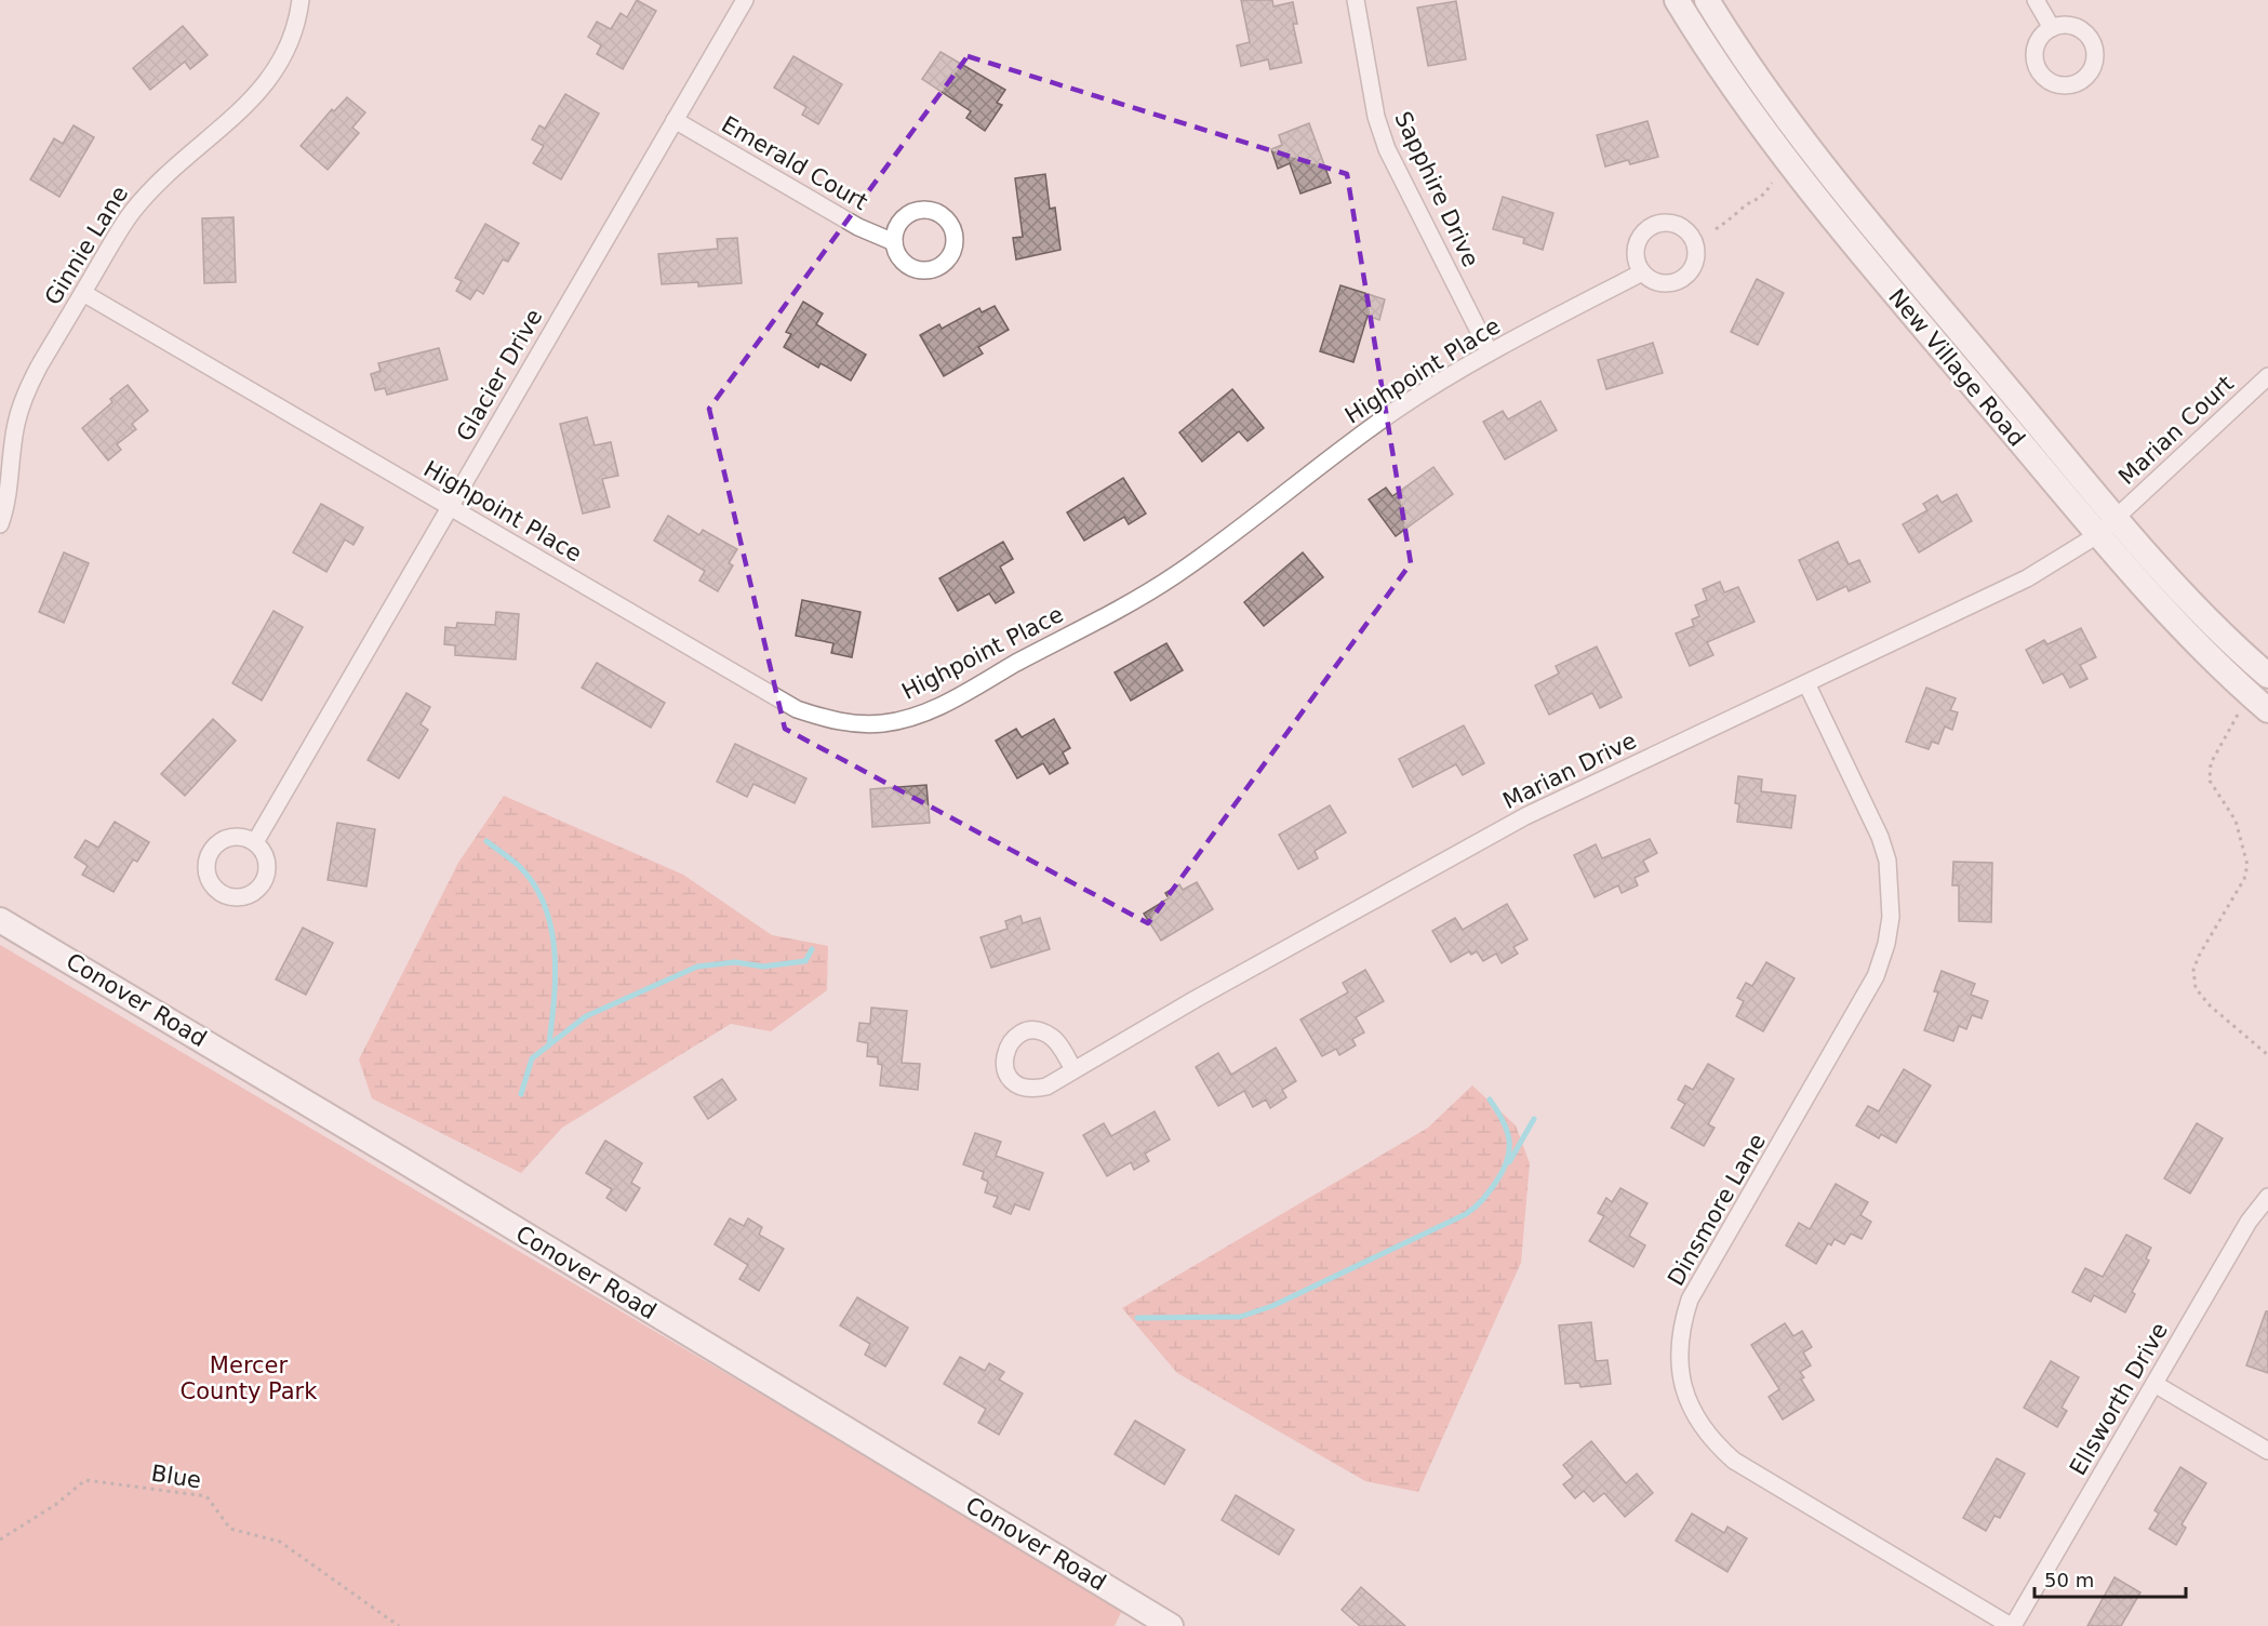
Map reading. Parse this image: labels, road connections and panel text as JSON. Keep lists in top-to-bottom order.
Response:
{
  "streets": {
    "main road": ["New Village Road", "Conover Road"],
    "street": [
      "Emerald Court",
      "Sapphire Drive",
      "Ginnie Lane",
      "Highpoint Place",
      "Glacier Drive",
      "Marian Court",
      "Marian Drive",
      "Dinsmore Lane",
      "Ellsworth Drive"
    ],
    "path": ["Blue"]
  },
  "crossings": [
    ["Emerald Court", "Glacier Drive"],
    ["Sapphire Drive", "Highpoint Place"],
    ["Ginnie Lane", "Highpoint Place"],
    ["New Village Road", "Marian Court"],
    ["New Village Road", "Marian Drive"],
    ["Highpoint Place", "Glacier Drive"],
    ["Marian Court", "Marian Drive"],
    ["Marian Drive", "Dinsmore Lane"],
    ["Dinsmore Lane", "Ellsworth Drive"]
  ],
  "parks": ["Mercer County Park"],
  "scale_bar": "50 m"
}
